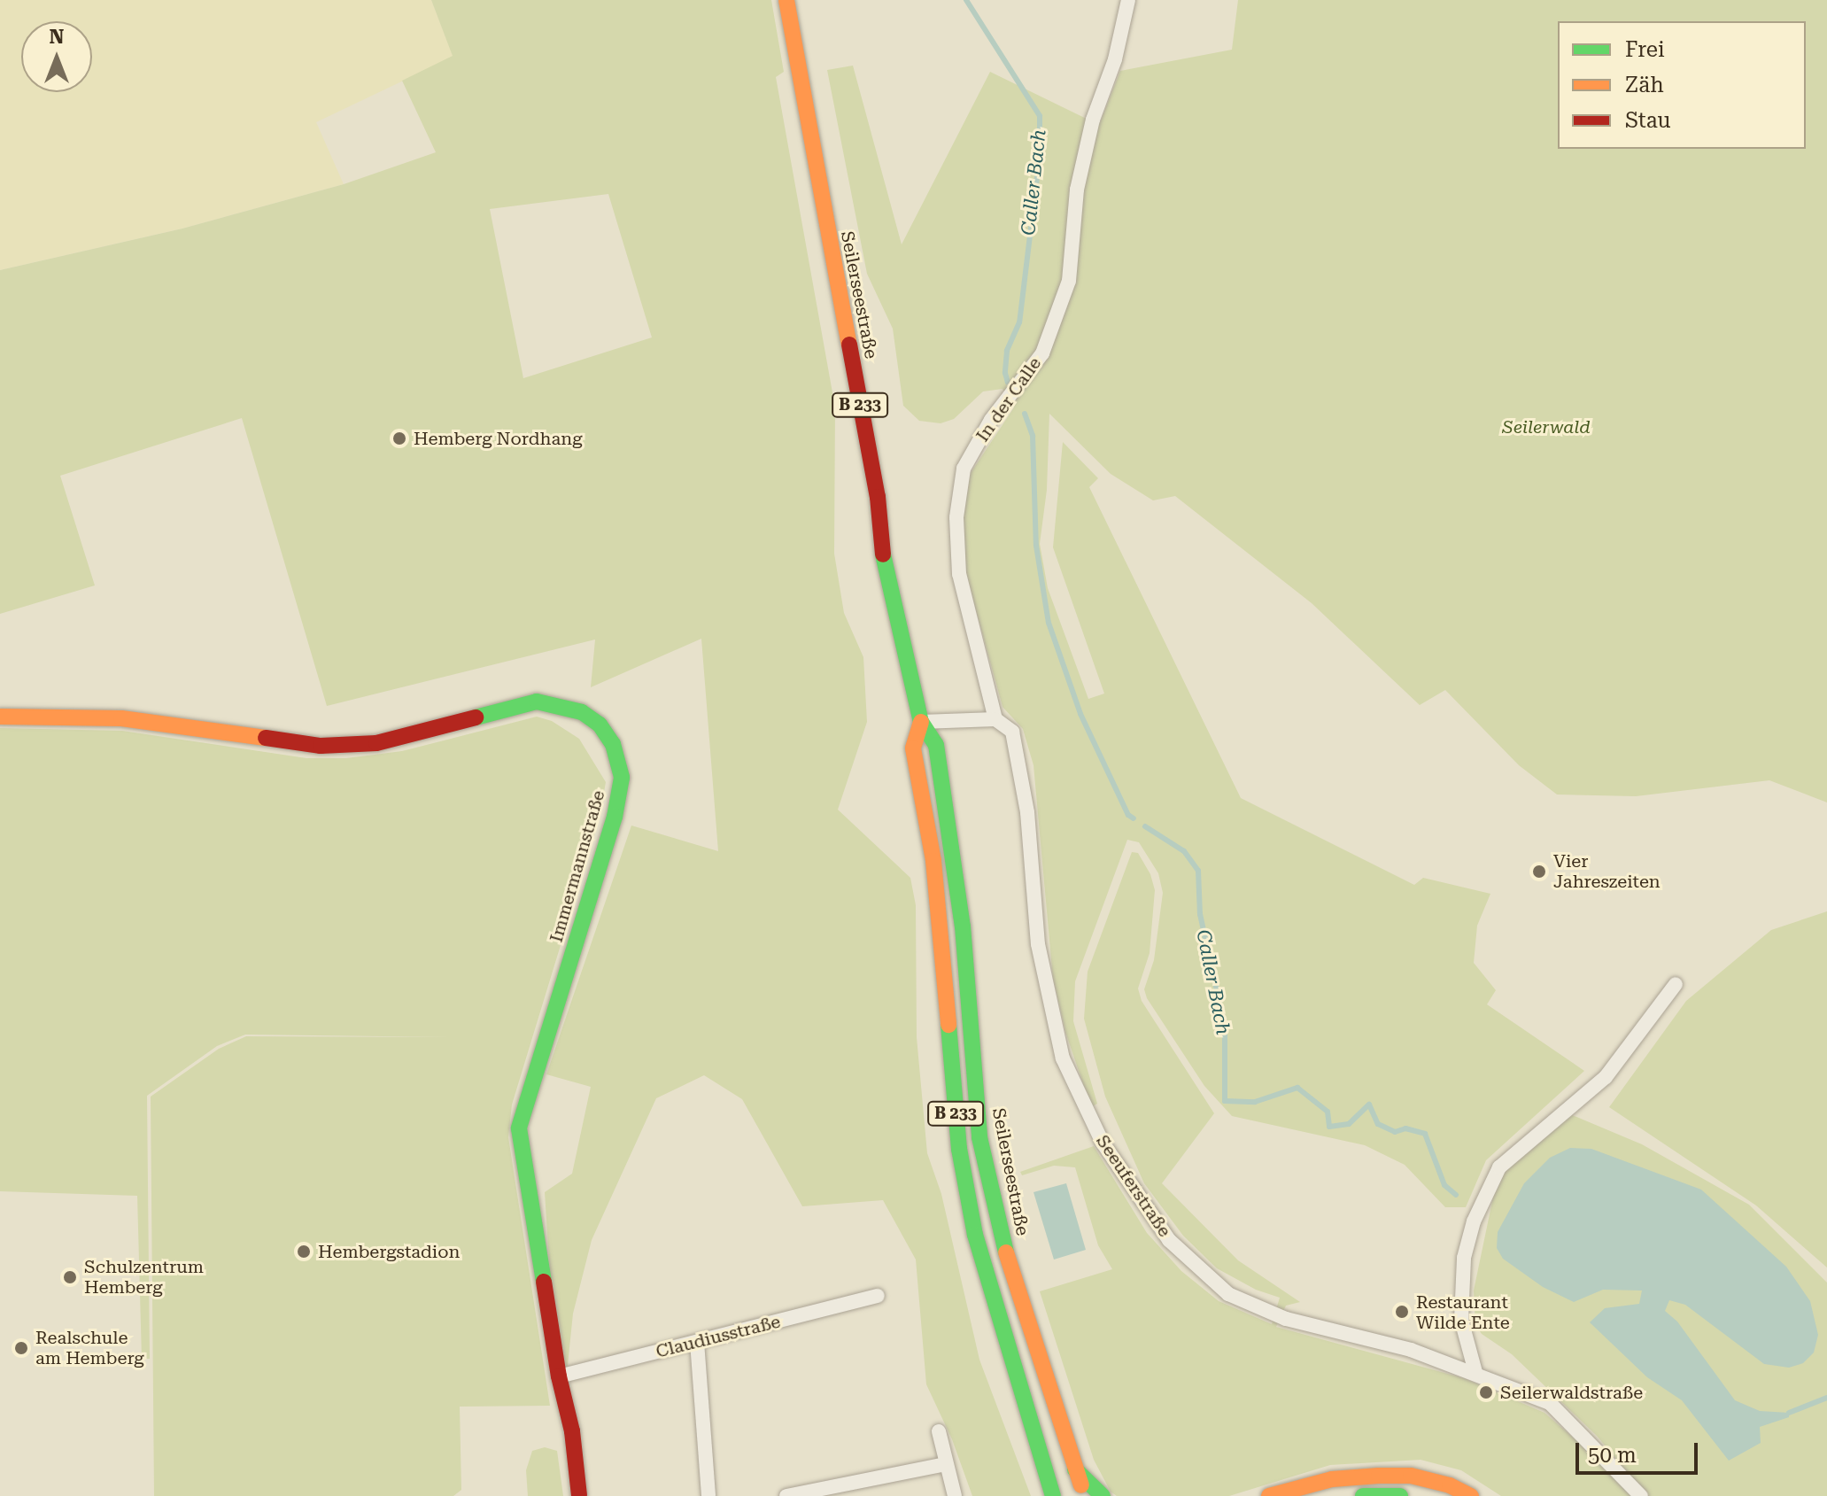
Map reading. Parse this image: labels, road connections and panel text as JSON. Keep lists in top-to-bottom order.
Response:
{
  "streets": {
    "main road": ["Seilerseestraße", "B 233", "Immermannstraße"],
    "street": ["In der Calle", "Seeuferstraße", "Claudiusstraße"]
  },
  "crossings": [
    ["In der Calle", "Seeuferstraße"],
    ["Immermannstraße", "Claudiusstraße"]
  ],
  "water": ["Caller Bach"],
  "parks": ["Seilerwald"],
  "places": [
    "Hemberg Nordhang",
    "Vier Jahreszeiten",
    "Hembergstadion",
    "Schulzentrum Hemberg",
    "Restaurant Wilde Ente",
    "Realschule am Hemberg",
    "Seilerwaldstraße"
  ],
  "legend": ["Frei", "Zäh", "Stau"],
  "scale_bar": "50 m",
  "north": "top"
}
